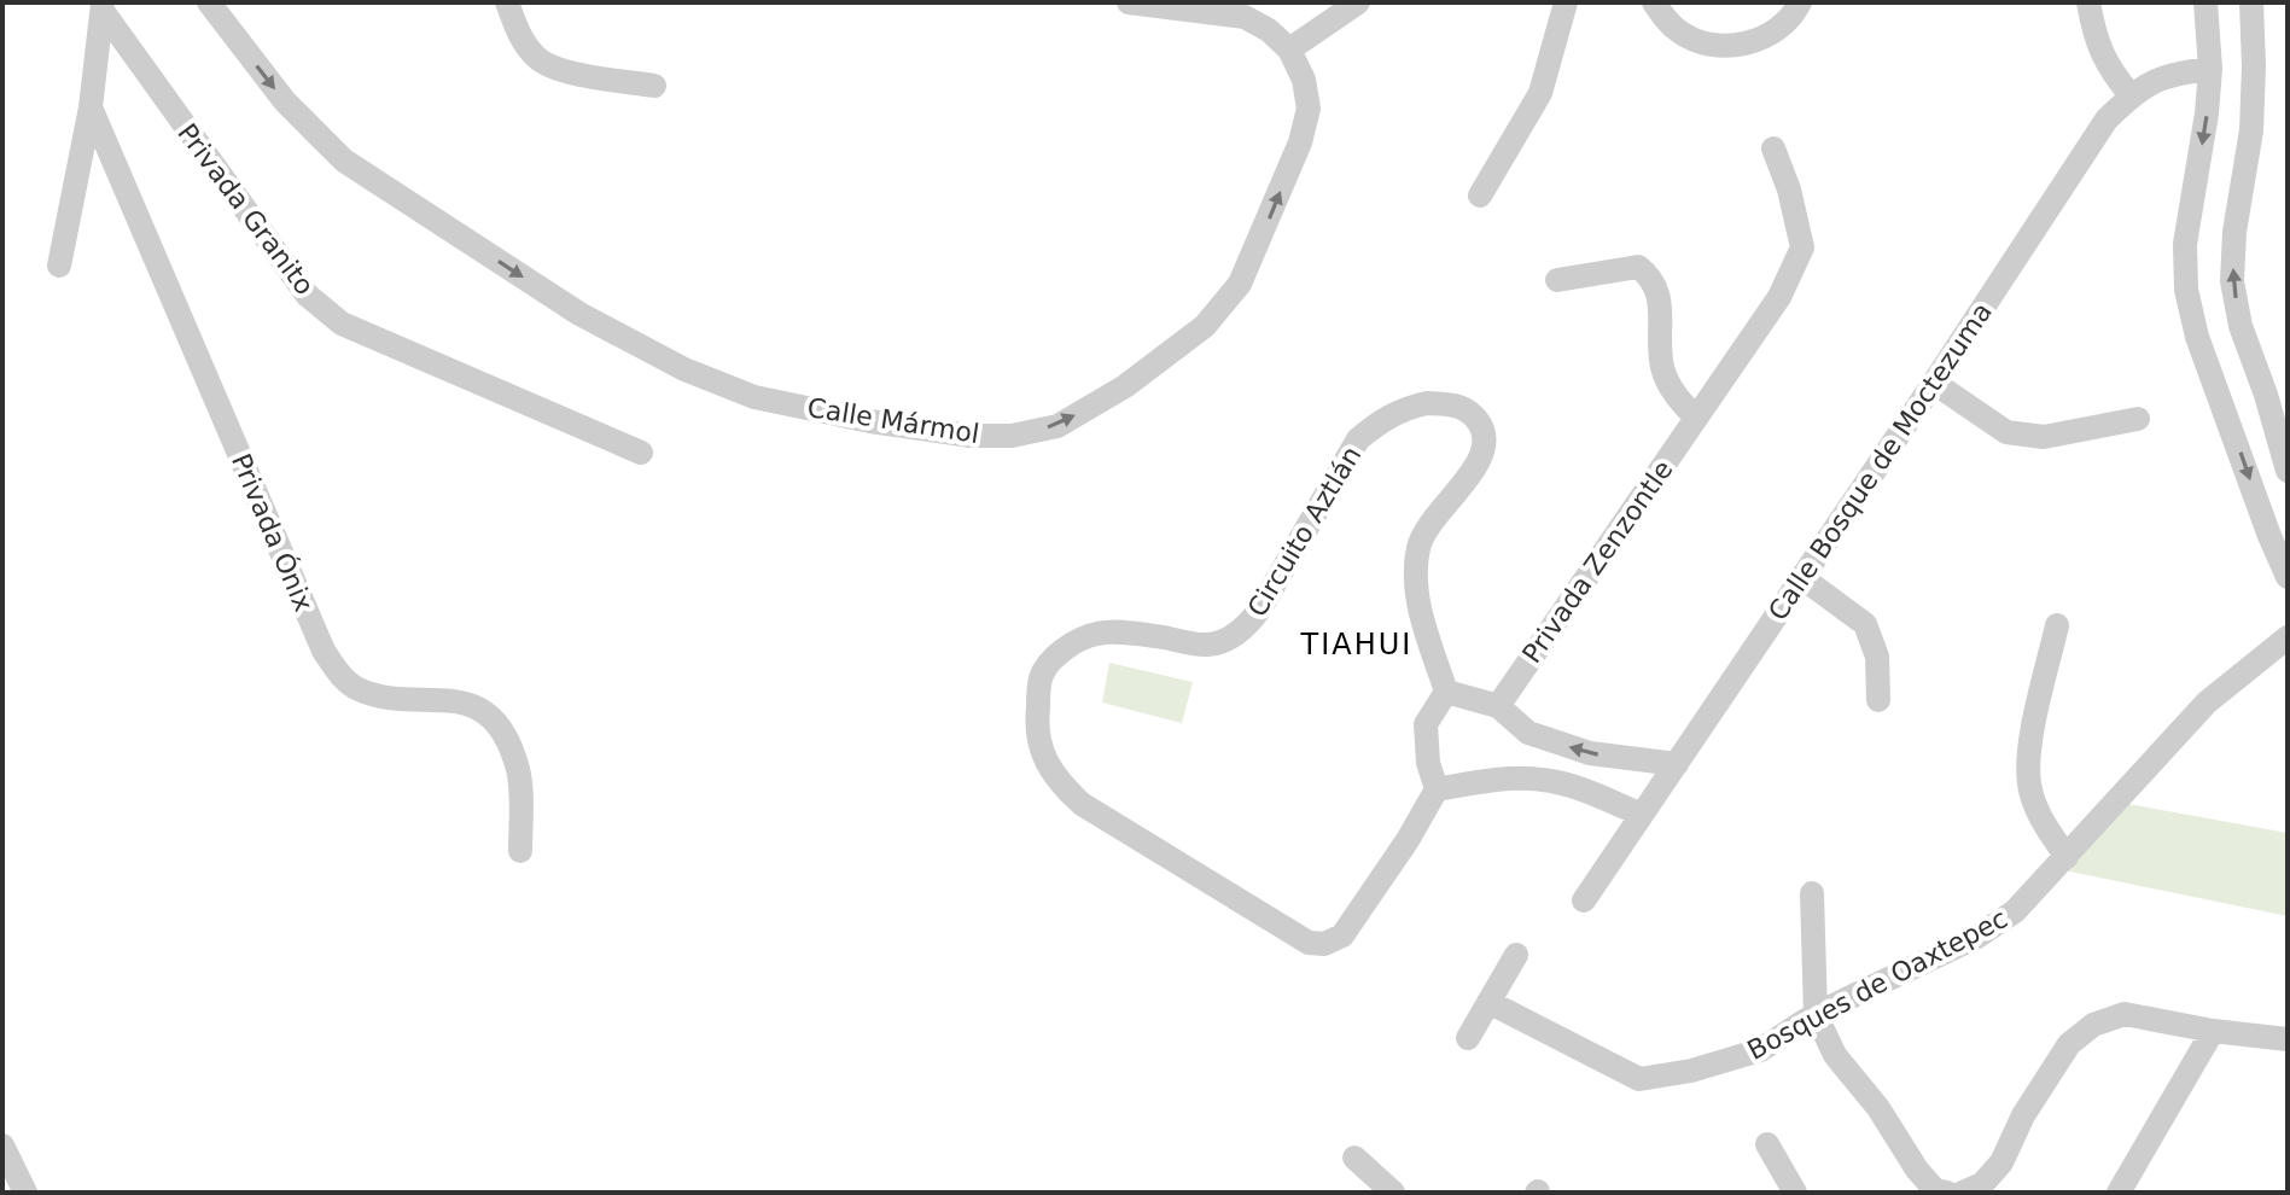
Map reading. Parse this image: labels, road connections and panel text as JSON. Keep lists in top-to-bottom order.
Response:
{
  "streets": {
    "street": [
      "Privada Granito",
      "Calle Mármol",
      "Calle Bosque de Moctezuma",
      "Circuito Aztlán",
      "Privada Ónix",
      "Privada Zenzontle",
      "Bosques de Oaxtepec"
    ]
  },
  "districts": ["TIAHUI"]
}
